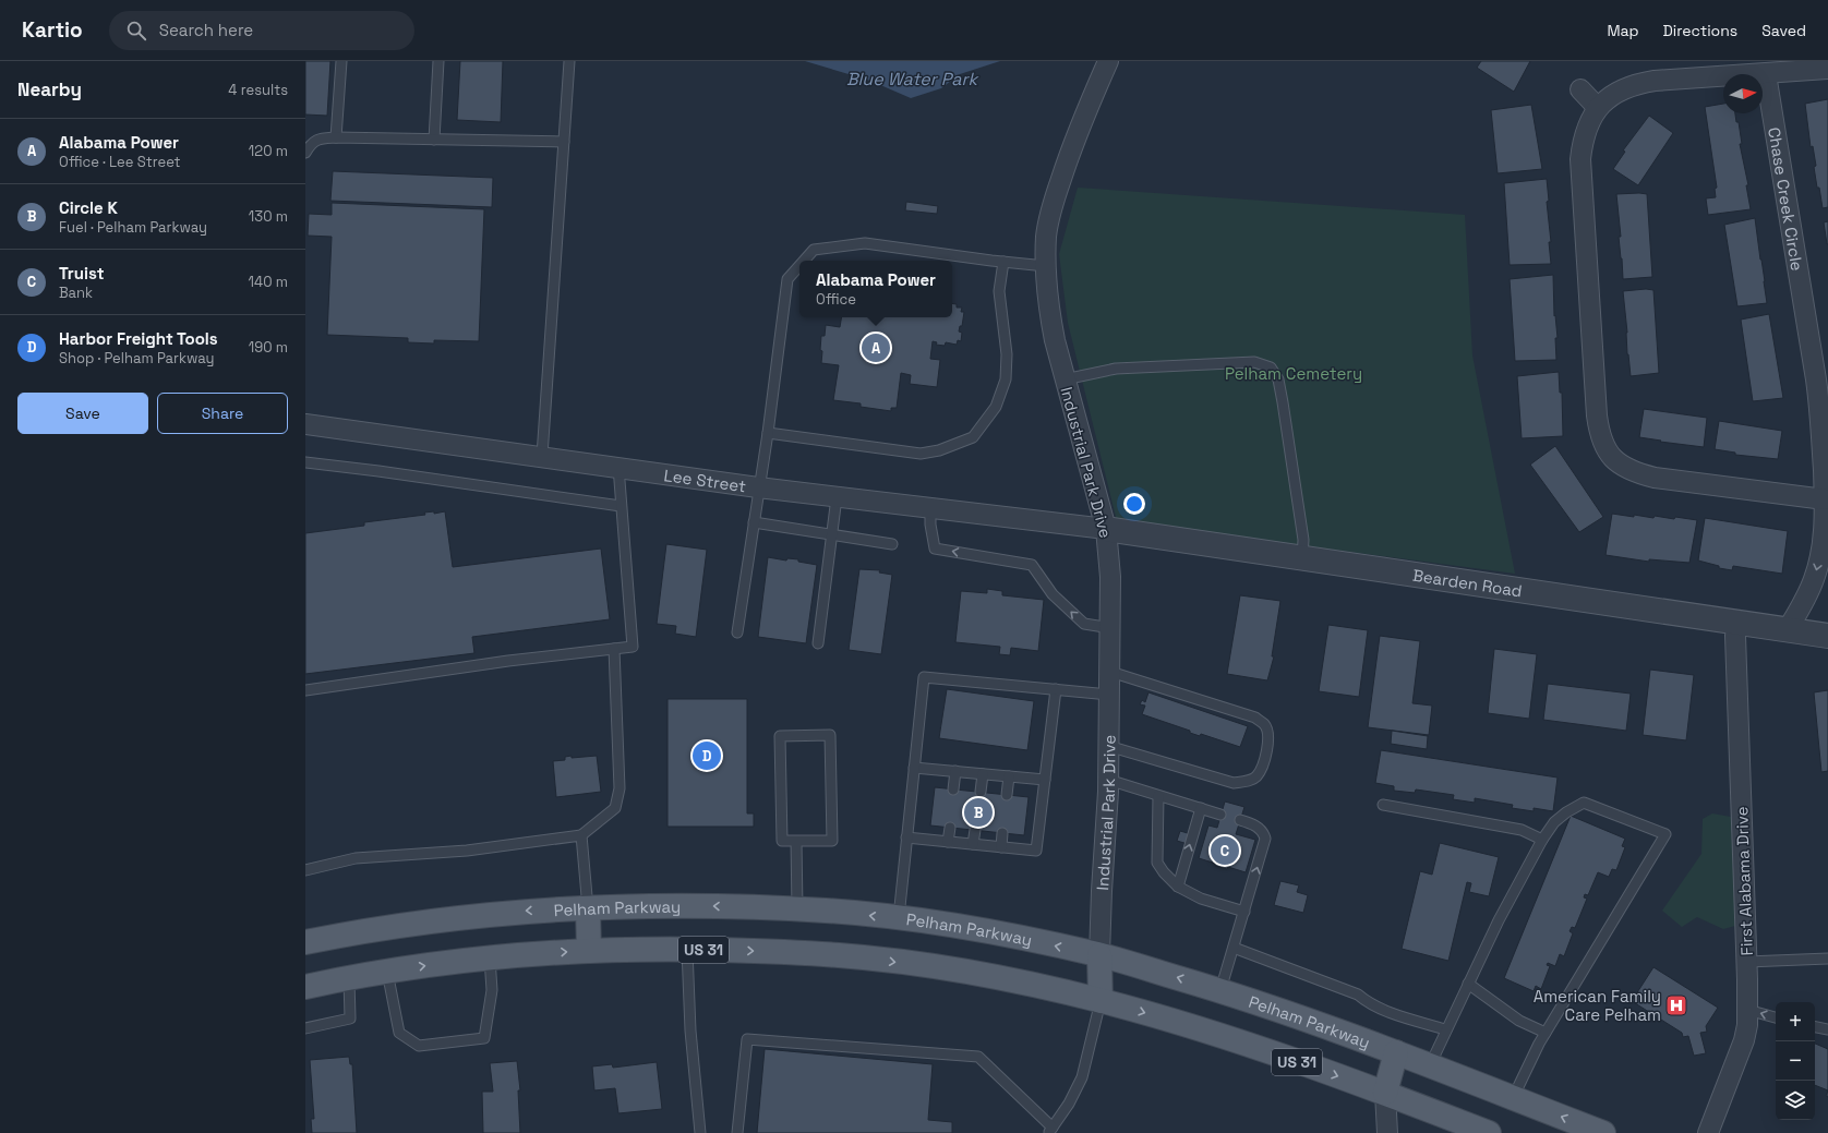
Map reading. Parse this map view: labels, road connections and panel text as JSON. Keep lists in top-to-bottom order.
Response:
{
  "streets": {
    "main road": ["Pelham Parkway", "US 31"],
    "street": [
      "Chase Creek Circle",
      "Industrial Park Drive",
      "Lee Street",
      "Bearden Road",
      "First Alabama Drive"
    ]
  },
  "crossings": [
    ["Chase Creek Circle", "Bearden Road"],
    ["Industrial Park Drive", "Lee Street"],
    ["Industrial Park Drive", "Bearden Road"],
    ["Industrial Park Drive", "Pelham Parkway"],
    ["Lee Street", "Bearden Road"],
    ["Bearden Road", "First Alabama Drive"]
  ],
  "water": ["Blue Water Park"],
  "parks": ["Pelham Cemetery"],
  "places": {
    "hospital": ["American Family Care Pelham"]
  },
  "north": "right",
  "page": {
    "header": "Kartio",
    "search": "Search here",
    "nav": ["Map", "Directions", "Saved"],
    "heading": ["Nearby", "4 results"],
    "list": [
      {
        "mark": "A",
        "name": "Alabama Power",
        "note": "Office · Lee Street",
        "value": "120 m"
      },
      {
        "mark": "B",
        "name": "Circle K",
        "note": "Fuel · Pelham Parkway",
        "value": "130 m"
      },
      {
        "mark": "C",
        "name": "Truist",
        "note": "Bank",
        "value": "140 m"
      },
      {
        "mark": "D",
        "name": "Harbor Freight Tools",
        "note": "Shop · Pelham Parkway",
        "value": "190 m"
      }
    ],
    "popup": ["Alabama Power", "Office"],
    "pins": [
      "A",
      "D",
      "B",
      "C"
    ],
    "buttons": ["Save", "Share"],
    "map_buttons": ["+", "−"]
  }
}
